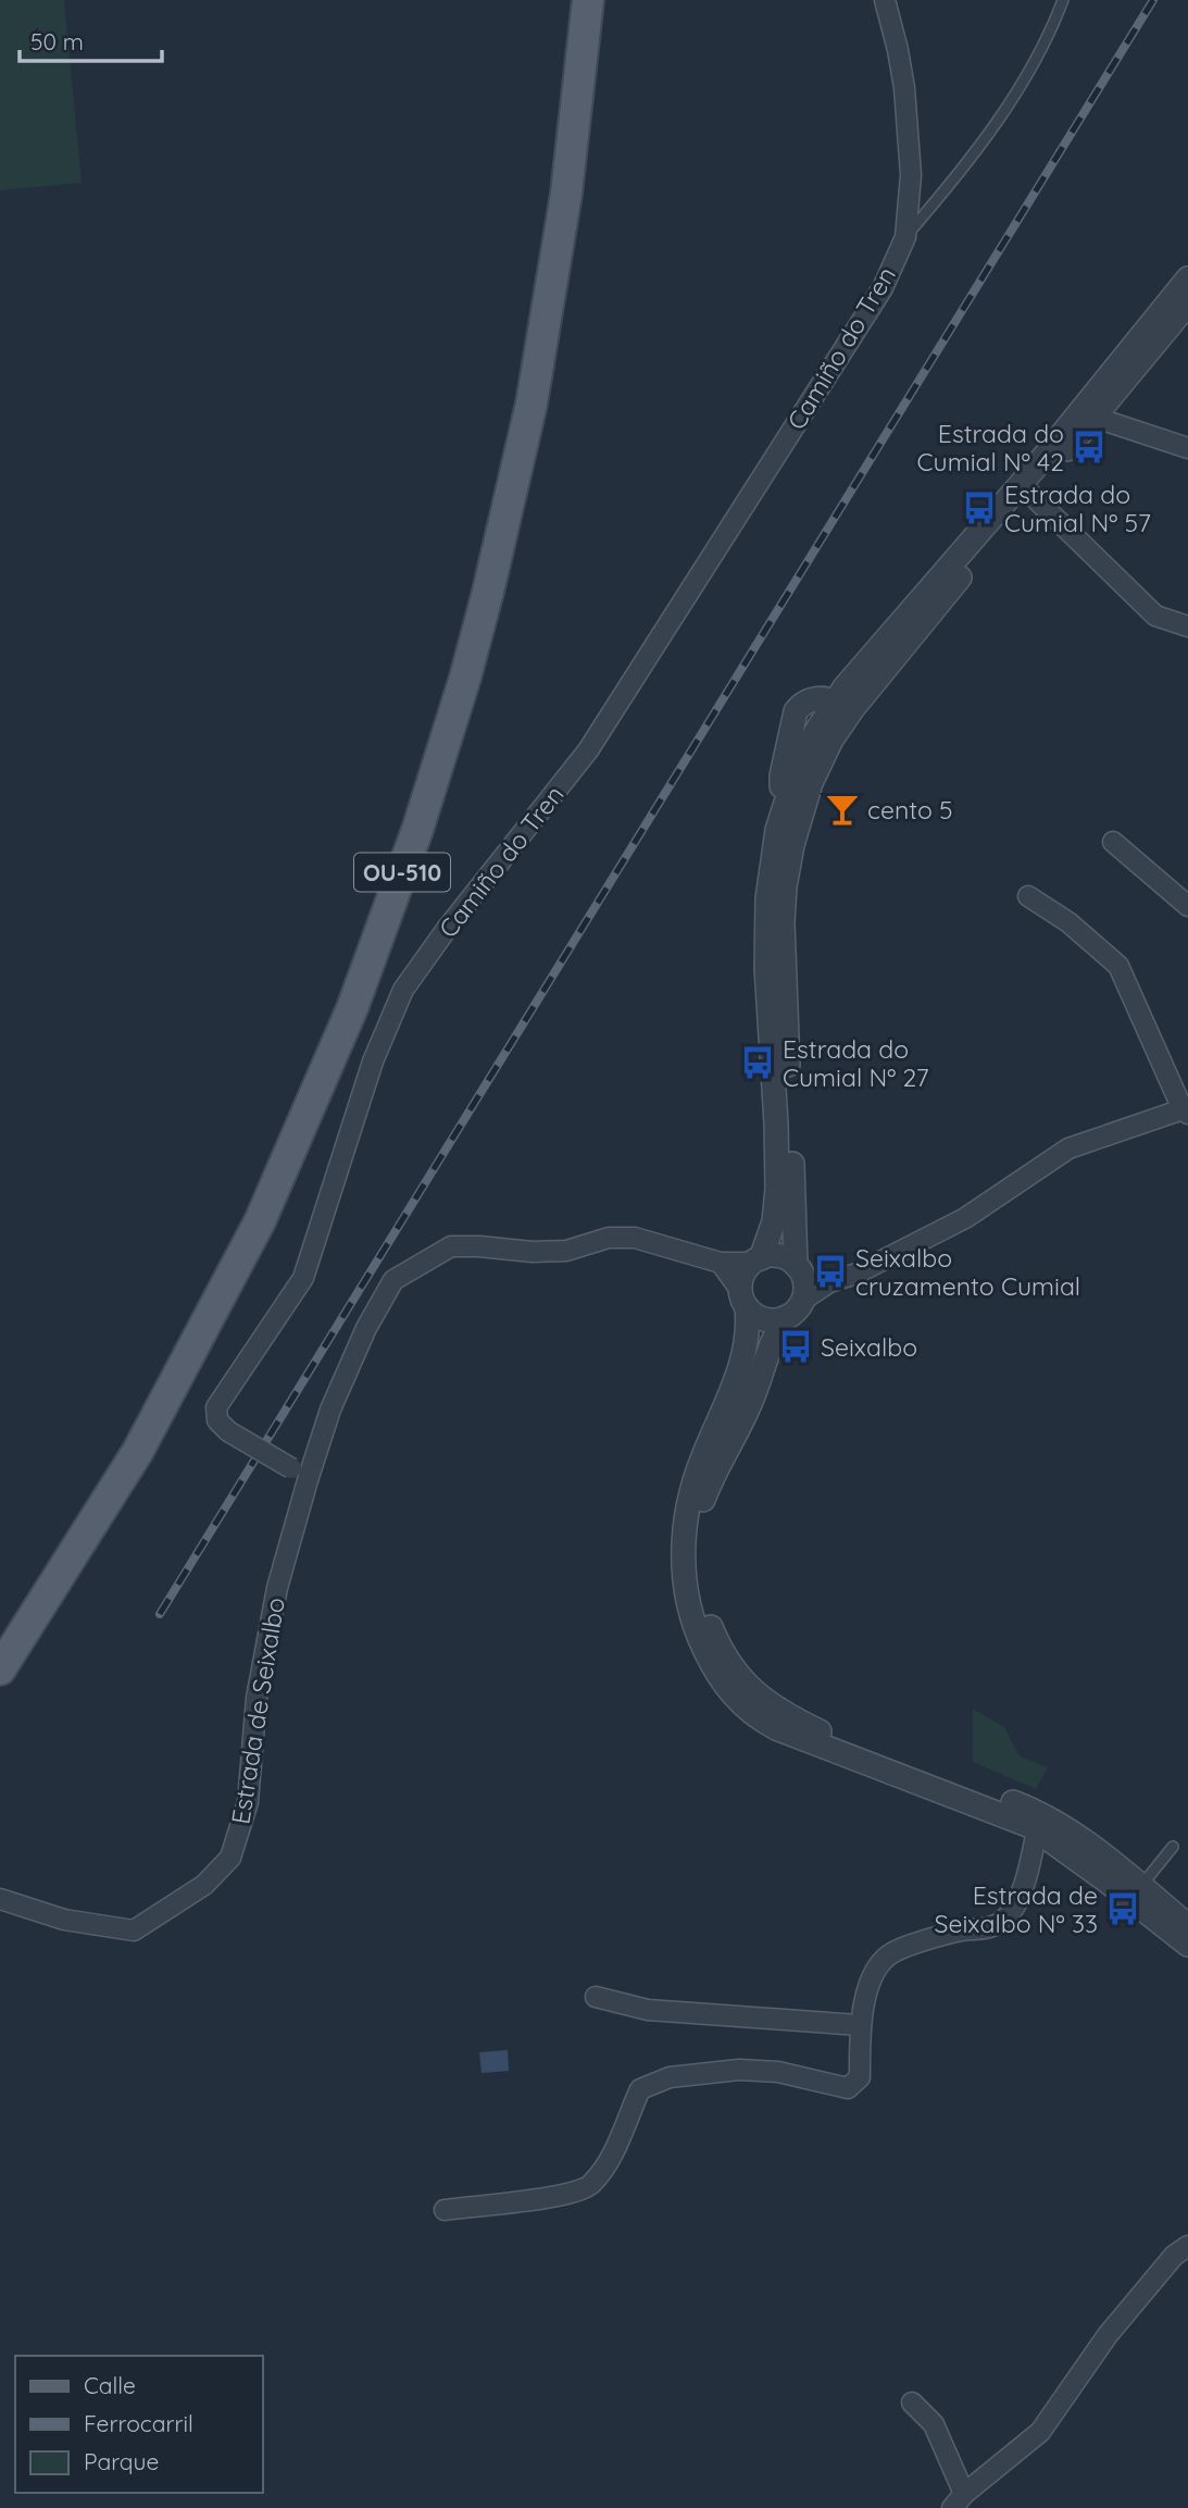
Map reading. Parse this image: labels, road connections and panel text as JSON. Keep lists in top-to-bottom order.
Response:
{
  "streets": {
    "main road": ["OU-510"],
    "street": ["Camiño do Tren", "Estrada de Seixalbo"]
  },
  "crossings": [
    ["Camiño do Tren", "Estrada de Seixalbo"]
  ],
  "places": {
    "bus stop": [
      "Estrada do Cumial Nº 42",
      "Estrada do Cumial Nº 57",
      "Estrada do Cumial Nº 27",
      "Seixalbo cruzamento Cumial",
      "Seixalbo",
      "Estrada de Seixalbo Nº 33"
    ],
    "bar": ["cento 5"]
  },
  "legend": ["Calle", "Ferrocarril", "Parque"],
  "scale_bar": "50 m"
}
